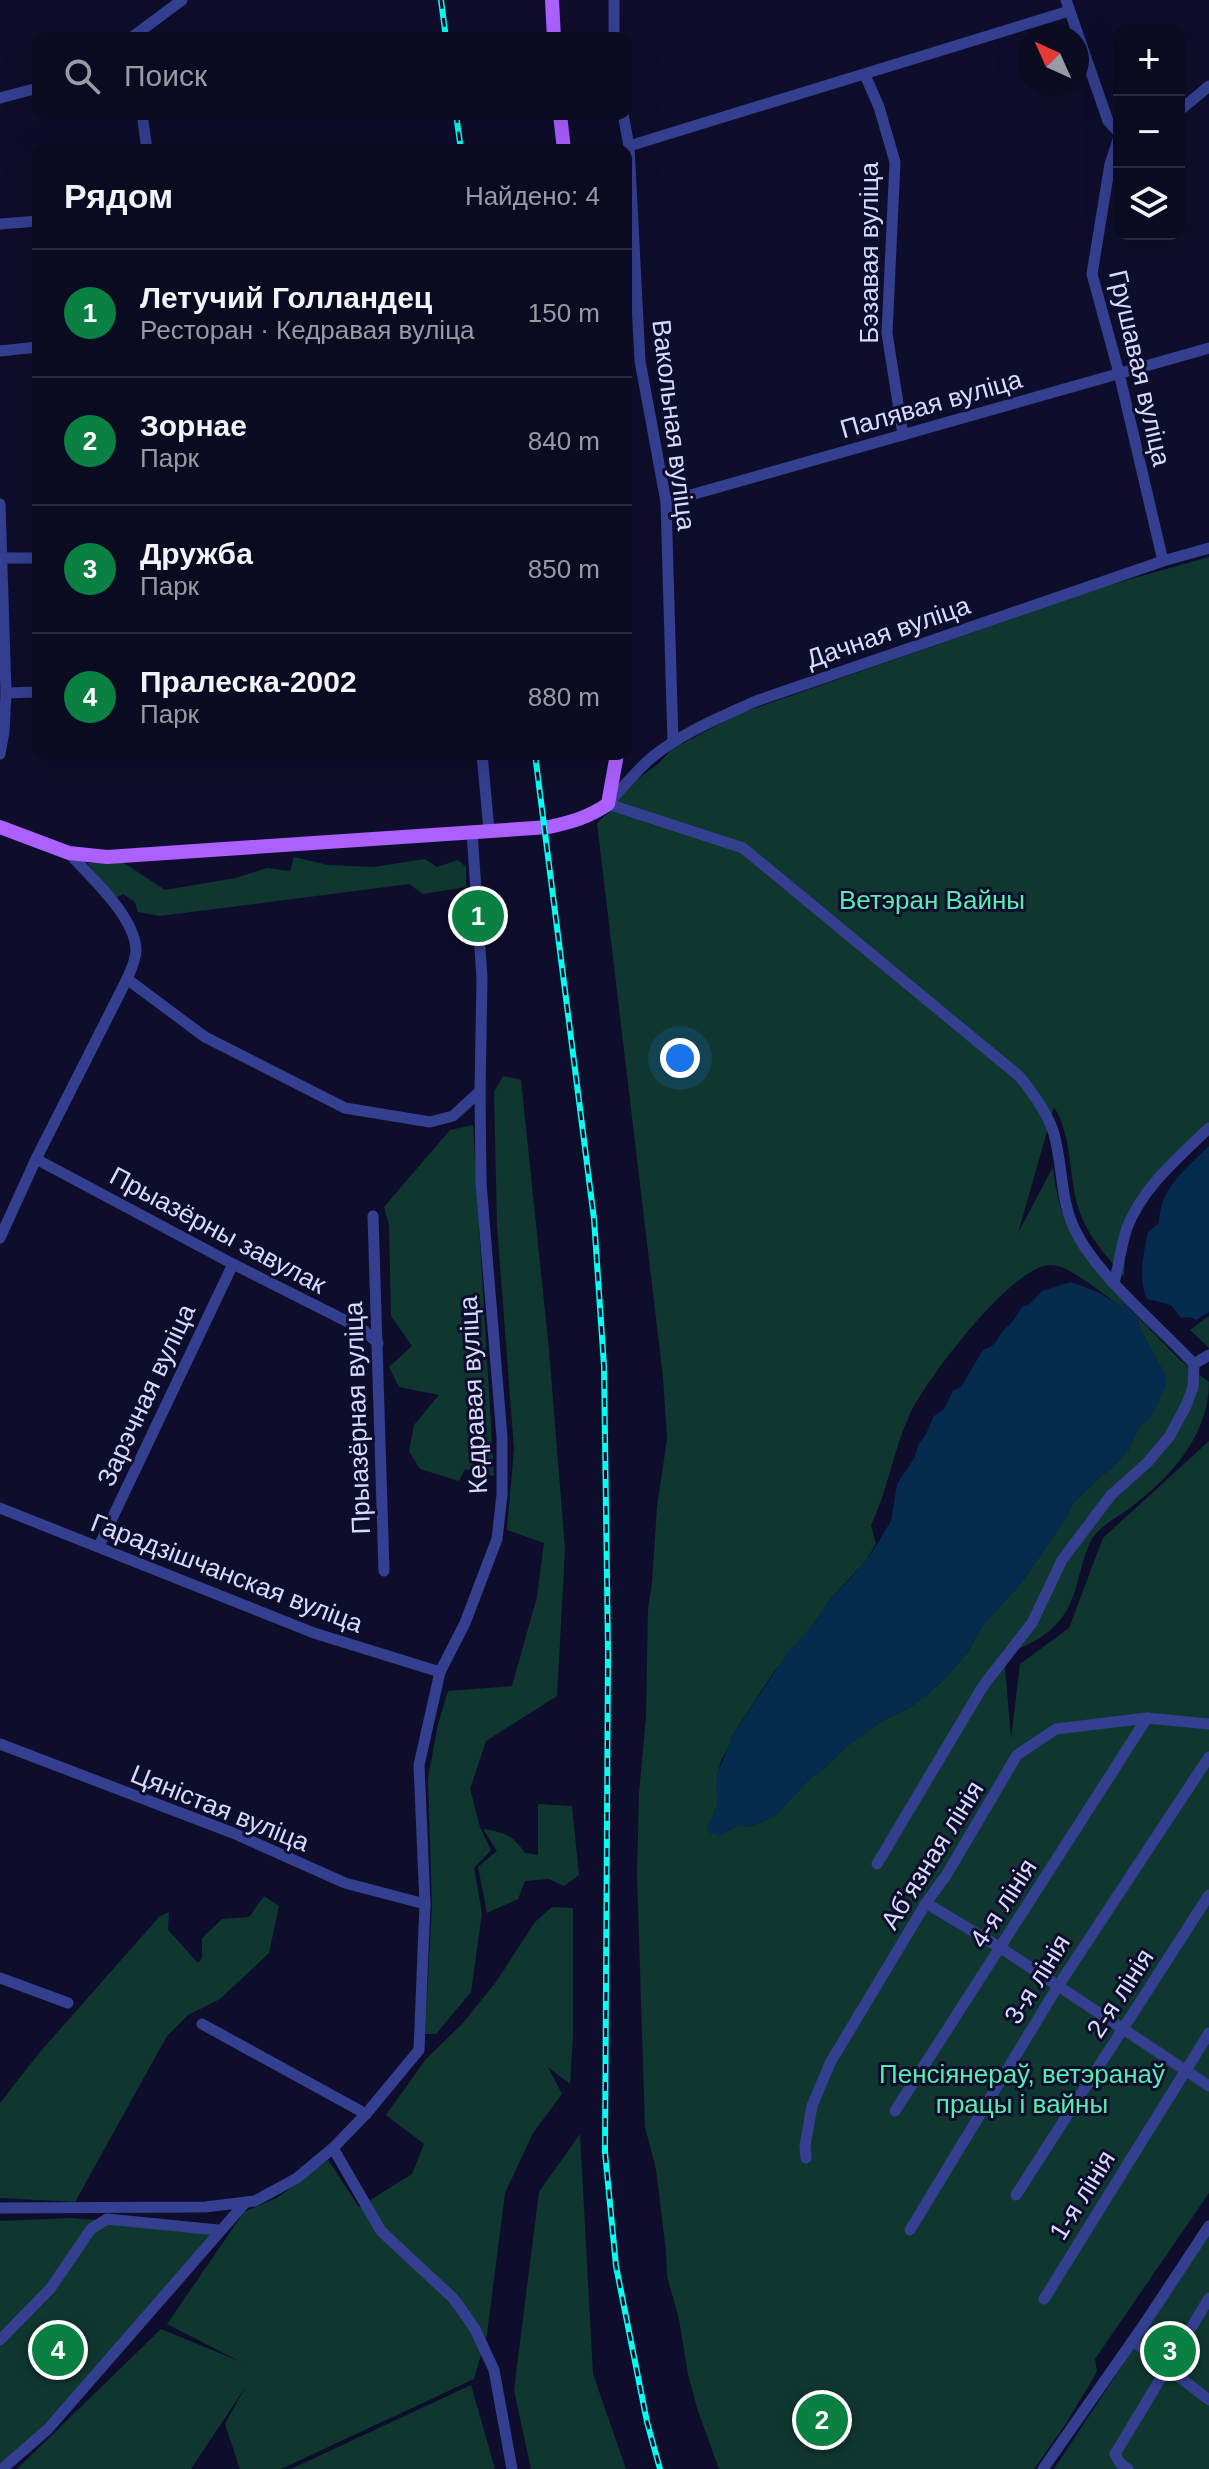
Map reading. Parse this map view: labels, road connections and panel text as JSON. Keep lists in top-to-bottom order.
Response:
{
  "streets": {
    "street": [
      "Бэзавая вуліца",
      "Грушавая вуліца",
      "Палявая вуліца",
      "Вакольная вуліца",
      "Дачная вуліца",
      "Прыазёрны завулак",
      "Зарэчная вуліца",
      "Кедравая вуліца",
      "Прыазёрная вуліца",
      "Гарадзішчанская вуліца",
      "Цяністая вуліца",
      "Абʼязная лінія",
      "4-я лінія",
      "3-я лінія",
      "2-я лінія",
      "1-я лінія"
    ]
  },
  "crossings": [
    ["Бэзавая вуліца", "Палявая вуліца"],
    ["Грушавая вуліца", "Палявая вуліца"],
    ["Грушавая вуліца", "Дачная вуліца"],
    ["Палявая вуліца", "Вакольная вуліца"],
    ["Вакольная вуліца", "Дачная вуліца"],
    ["Прыазёрны завулак", "Зарэчная вуліца"],
    ["Прыазёрны завулак", "Прыазёрная вуліца"],
    ["Зарэчная вуліца", "Гарадзішчанская вуліца"],
    ["Кедравая вуліца", "Гарадзішчанская вуліца"],
    ["Кедравая вуліца", "Цяністая вуліца"],
    ["Абʼязная лінія", "4-я лінія"]
  ],
  "parks": ["Ветэран Вайны", "Пенсіянераў, ветэранаў працы і вайны"],
  "north": "top left",
  "page": {
    "map_buttons": ["+", "−"],
    "search": "Поиск",
    "heading": ["Рядом", "Найдено: 4"],
    "list": [
      {
        "mark": "1",
        "name": "Летучий Голландец",
        "note": "Ресторан · Кедравая вуліца",
        "value": "150 m"
      },
      {
        "mark": "2",
        "name": "Зорнае",
        "note": "Парк",
        "value": "840 m"
      },
      {
        "mark": "3",
        "name": "Дружба",
        "note": "Парк",
        "value": "850 m"
      },
      {
        "mark": "4",
        "name": "Пралеска-2002",
        "note": "Парк",
        "value": "880 m"
      }
    ],
    "pins": [
      "1",
      "4",
      "3",
      "2"
    ]
  }
}
